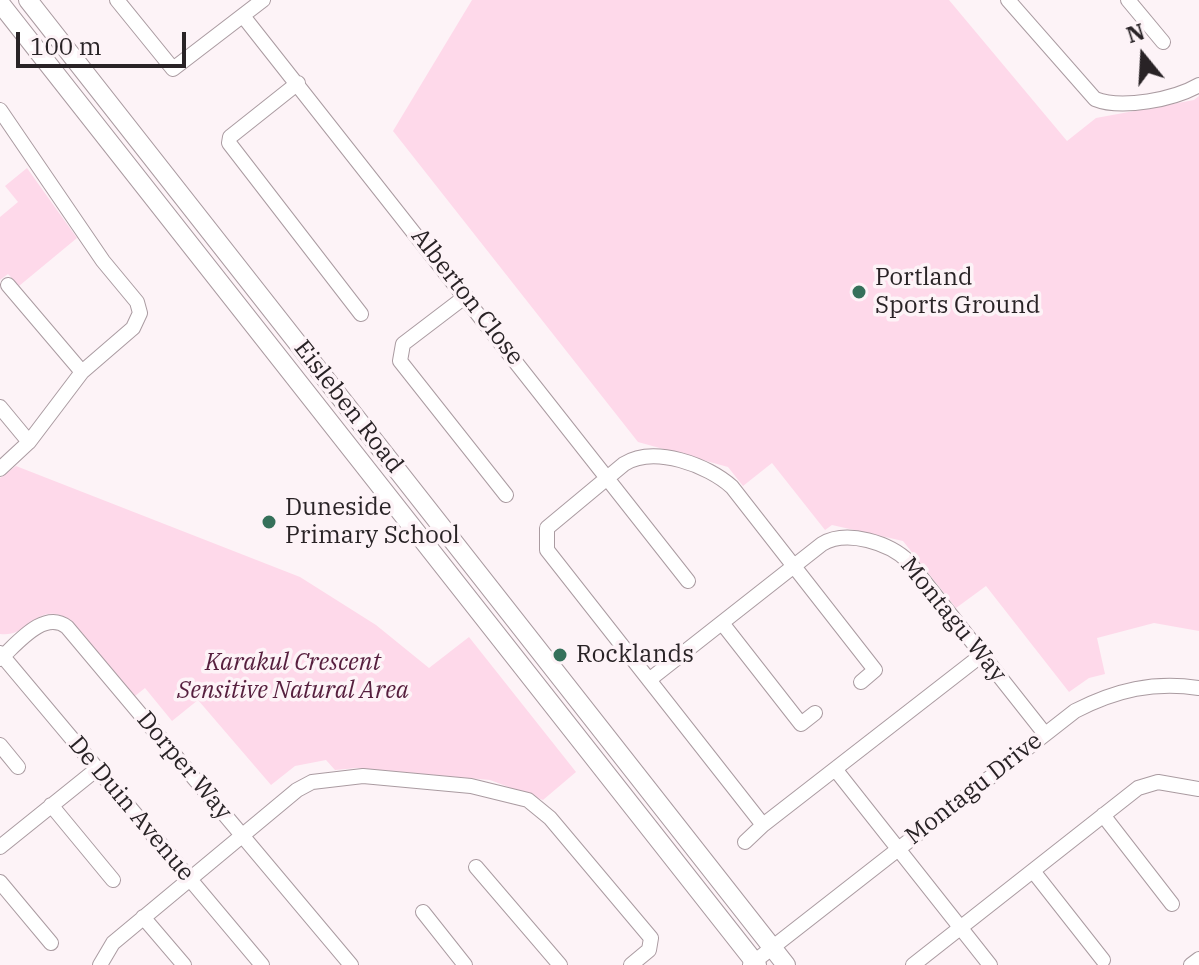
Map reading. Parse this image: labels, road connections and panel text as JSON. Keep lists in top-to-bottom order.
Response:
{
  "streets": {
    "main road": ["Eisleben Road"],
    "street": [
      "Alberton Close",
      "Montagu Way",
      "Dorper Way",
      "Montagu Drive",
      "De Duin Avenue"
    ]
  },
  "crossings": [
    ["Eisleben Road", "Montagu Drive"],
    ["Montagu Way", "Montagu Drive"],
    ["Dorper Way", "De Duin Avenue"]
  ],
  "parks": ["Karakul Crescent Sensitive Natural Area"],
  "places": ["Portland Sports Ground", "Duneside Primary School", "Rocklands"],
  "scale_bar": "100 m",
  "north": "top"
}
